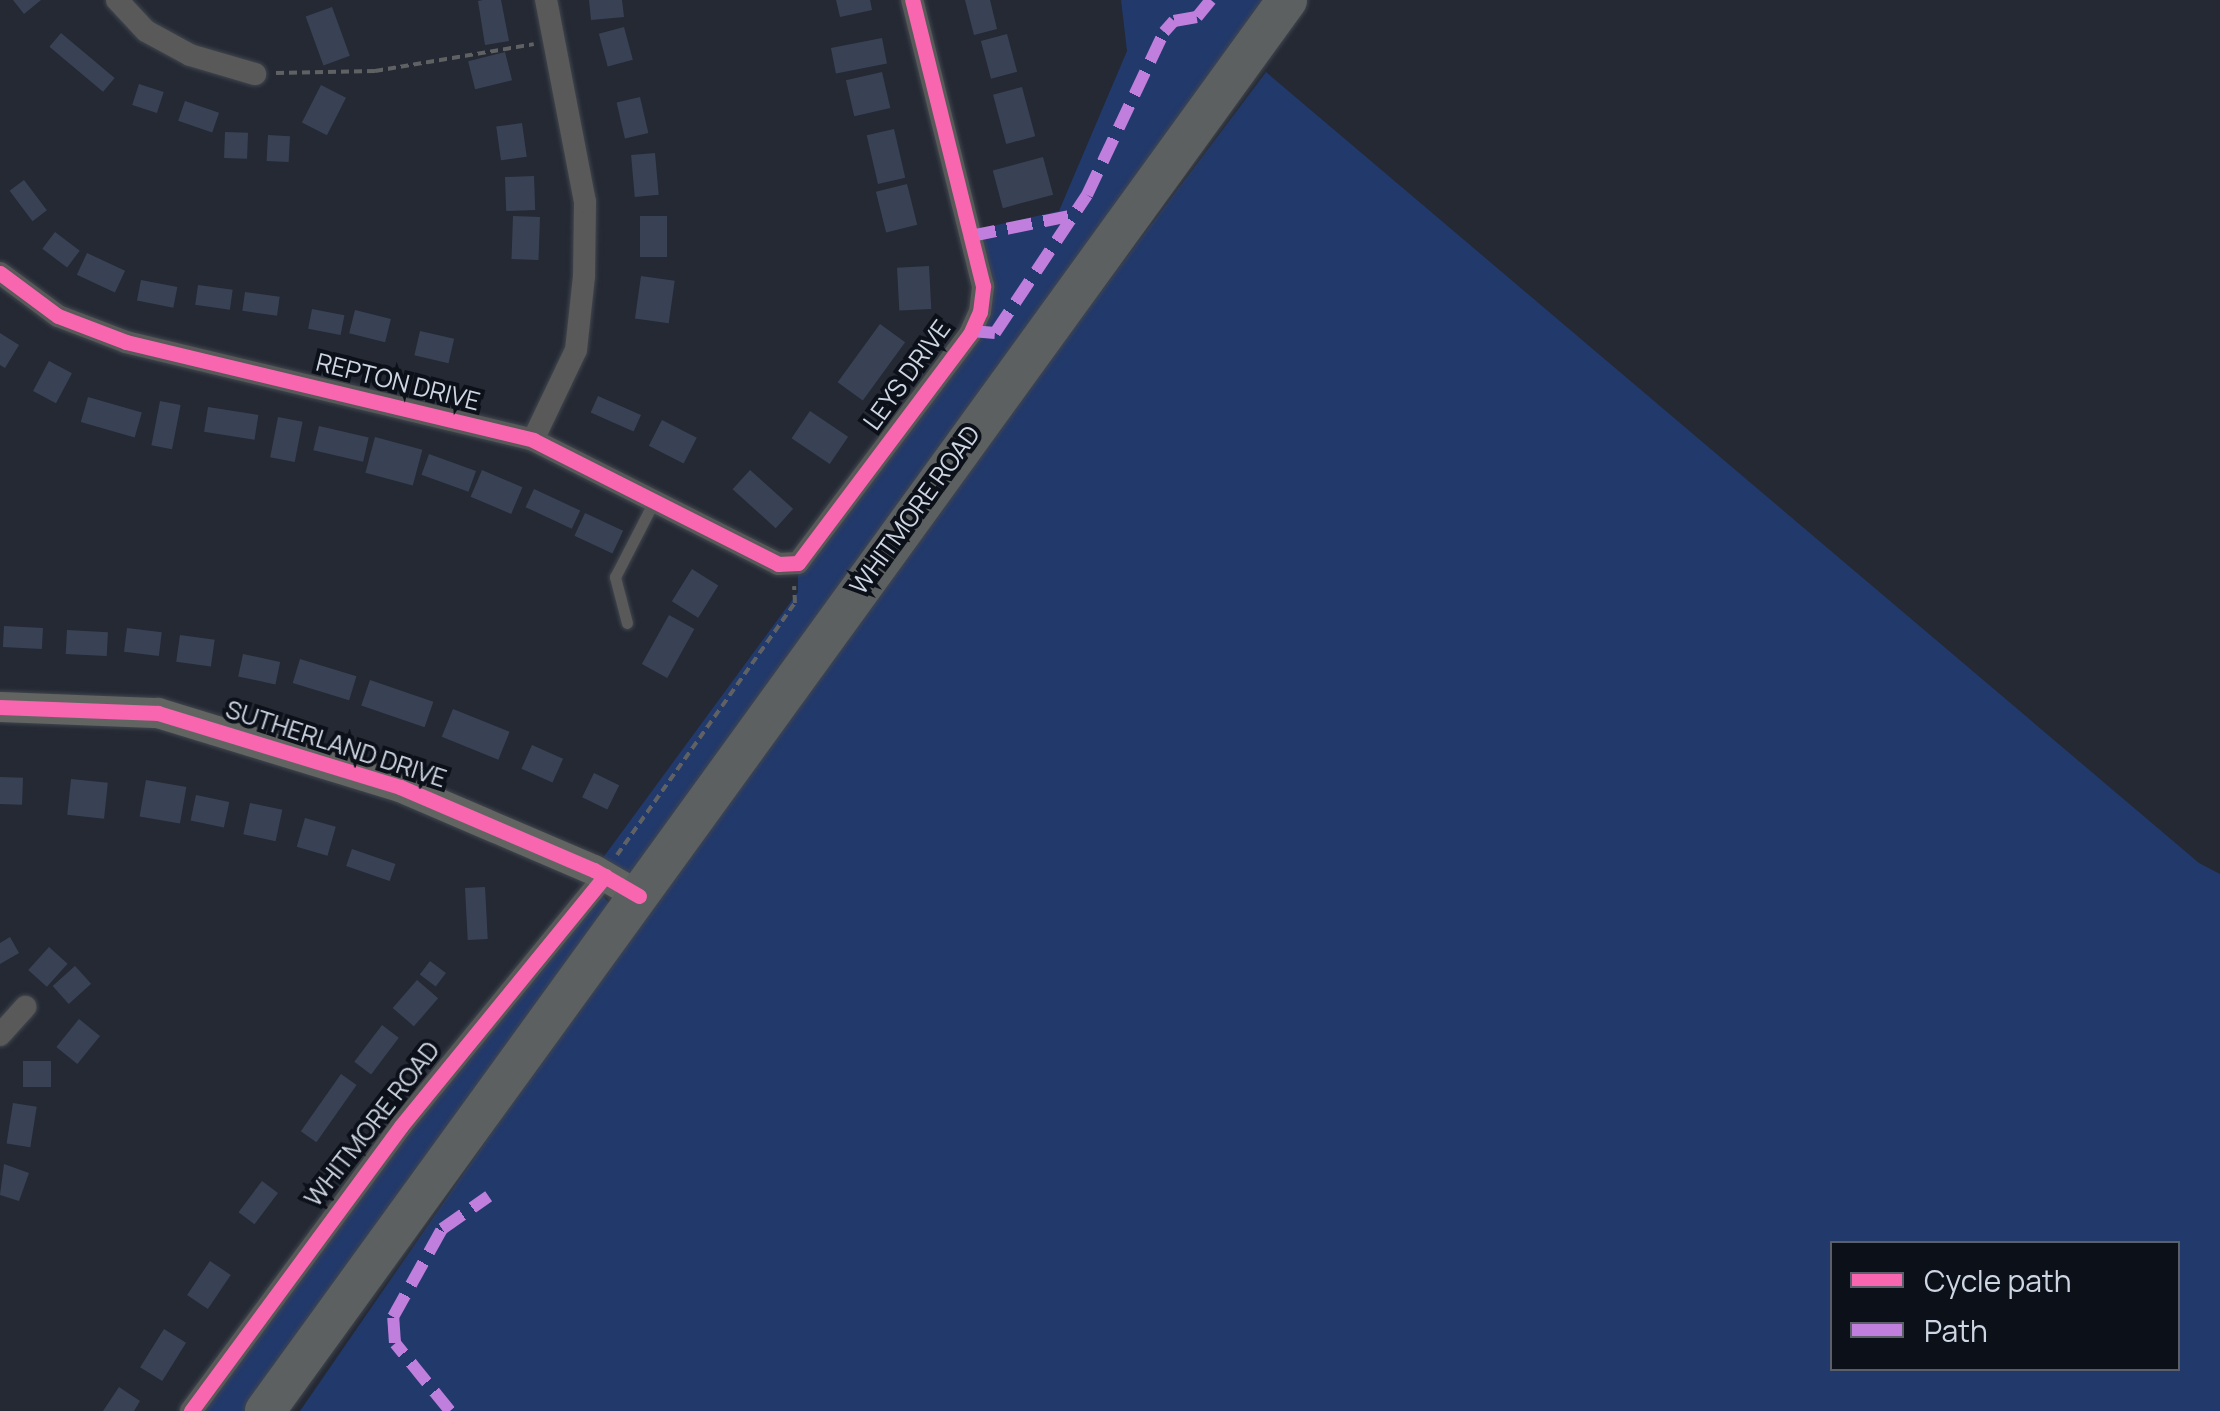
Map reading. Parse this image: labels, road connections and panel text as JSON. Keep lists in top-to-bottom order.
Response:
{
  "streets": {
    "highway": ["WHITMORE ROAD"],
    "street": ["LEYS DRIVE", "REPTON DRIVE", "SUTHERLAND DRIVE"]
  },
  "crossings": [
    ["LEYS DRIVE", "REPTON DRIVE"],
    ["WHITMORE ROAD", "SUTHERLAND DRIVE"]
  ],
  "legend": ["Cycle path", "Path"]
}
